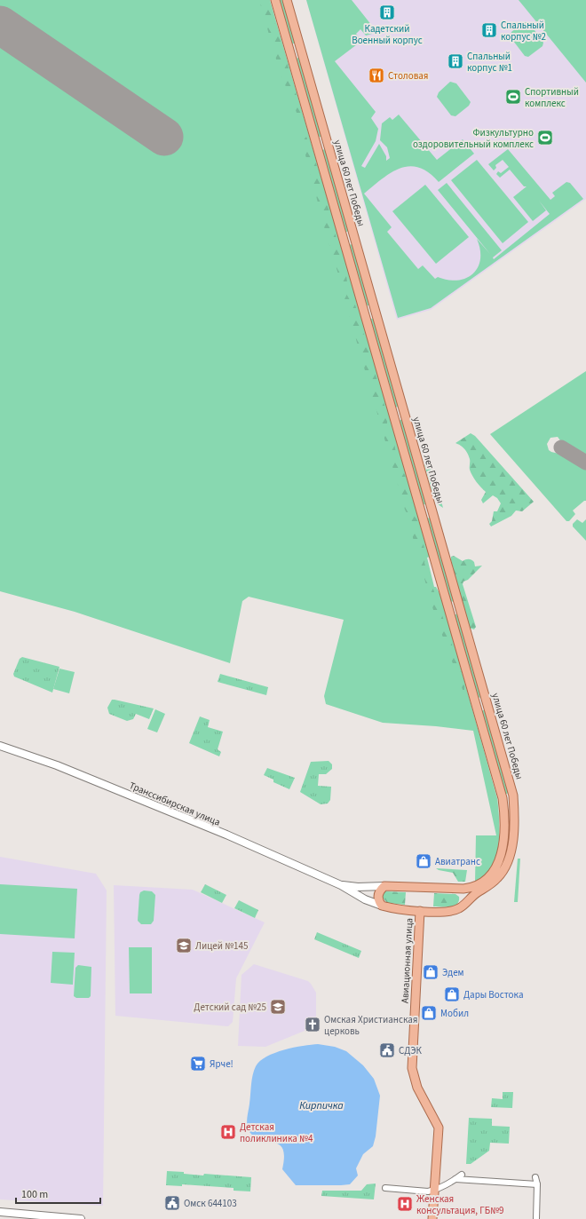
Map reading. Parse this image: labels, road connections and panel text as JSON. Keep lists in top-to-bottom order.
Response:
{
  "streets": {
    "main road": ["улица 60 лет Победы", "Транссибирская улица", "Авиационная улица"]
  },
  "crossings": [
    ["улица 60 лет Победы", "Транссибирская улица"],
    ["улица 60 лет Победы", "Авиационная улица"]
  ],
  "water": ["Кирпичка"],
  "places": {
    "building": ["Кадетский Военный корпус", "Спальный корпус №2", "Спальный корпус №1"],
    "restaurant": ["Столовая"],
    "sports": ["Спортивный комплекс", "Физкультурно оздоровительный комплекс"],
    "shop": [
      "Авиатранс",
      "Эдем",
      "Дары Востока",
      "Мобил"
    ],
    "school or university": ["Лицей №145", "Детский сад №25"],
    "church": ["Омская Христианская церковь"],
    "public building": ["СДЭК", "Омск 644103"],
    "supermarket": ["Ярче!"],
    "hospital": ["Детская поликлиника №4", "Женская консультация, ГБ№9"]
  },
  "scale_bar": "100 m"
}
